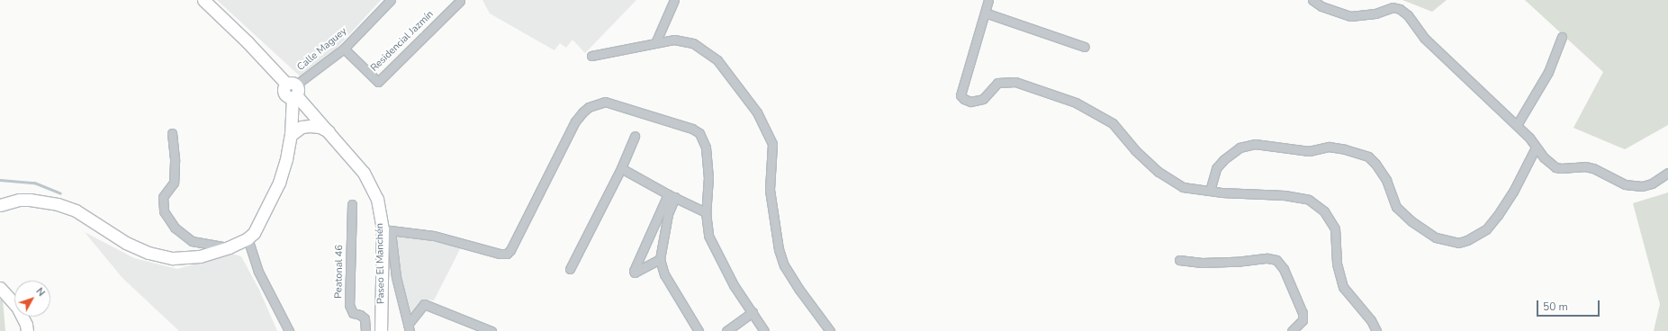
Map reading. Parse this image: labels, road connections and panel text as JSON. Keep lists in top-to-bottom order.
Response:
{
  "streets": {
    "street": [
      "Residencial Jazmín",
      "Calle Maguey",
      "Paseo El Manchén",
      "Peatonal 46"
    ]
  },
  "crossings": [
    ["Residencial Jazmín", "Calle Maguey"],
    ["Calle Maguey", "Paseo El Manchén"]
  ],
  "scale_bar": "50 m",
  "north": "top right"
}
